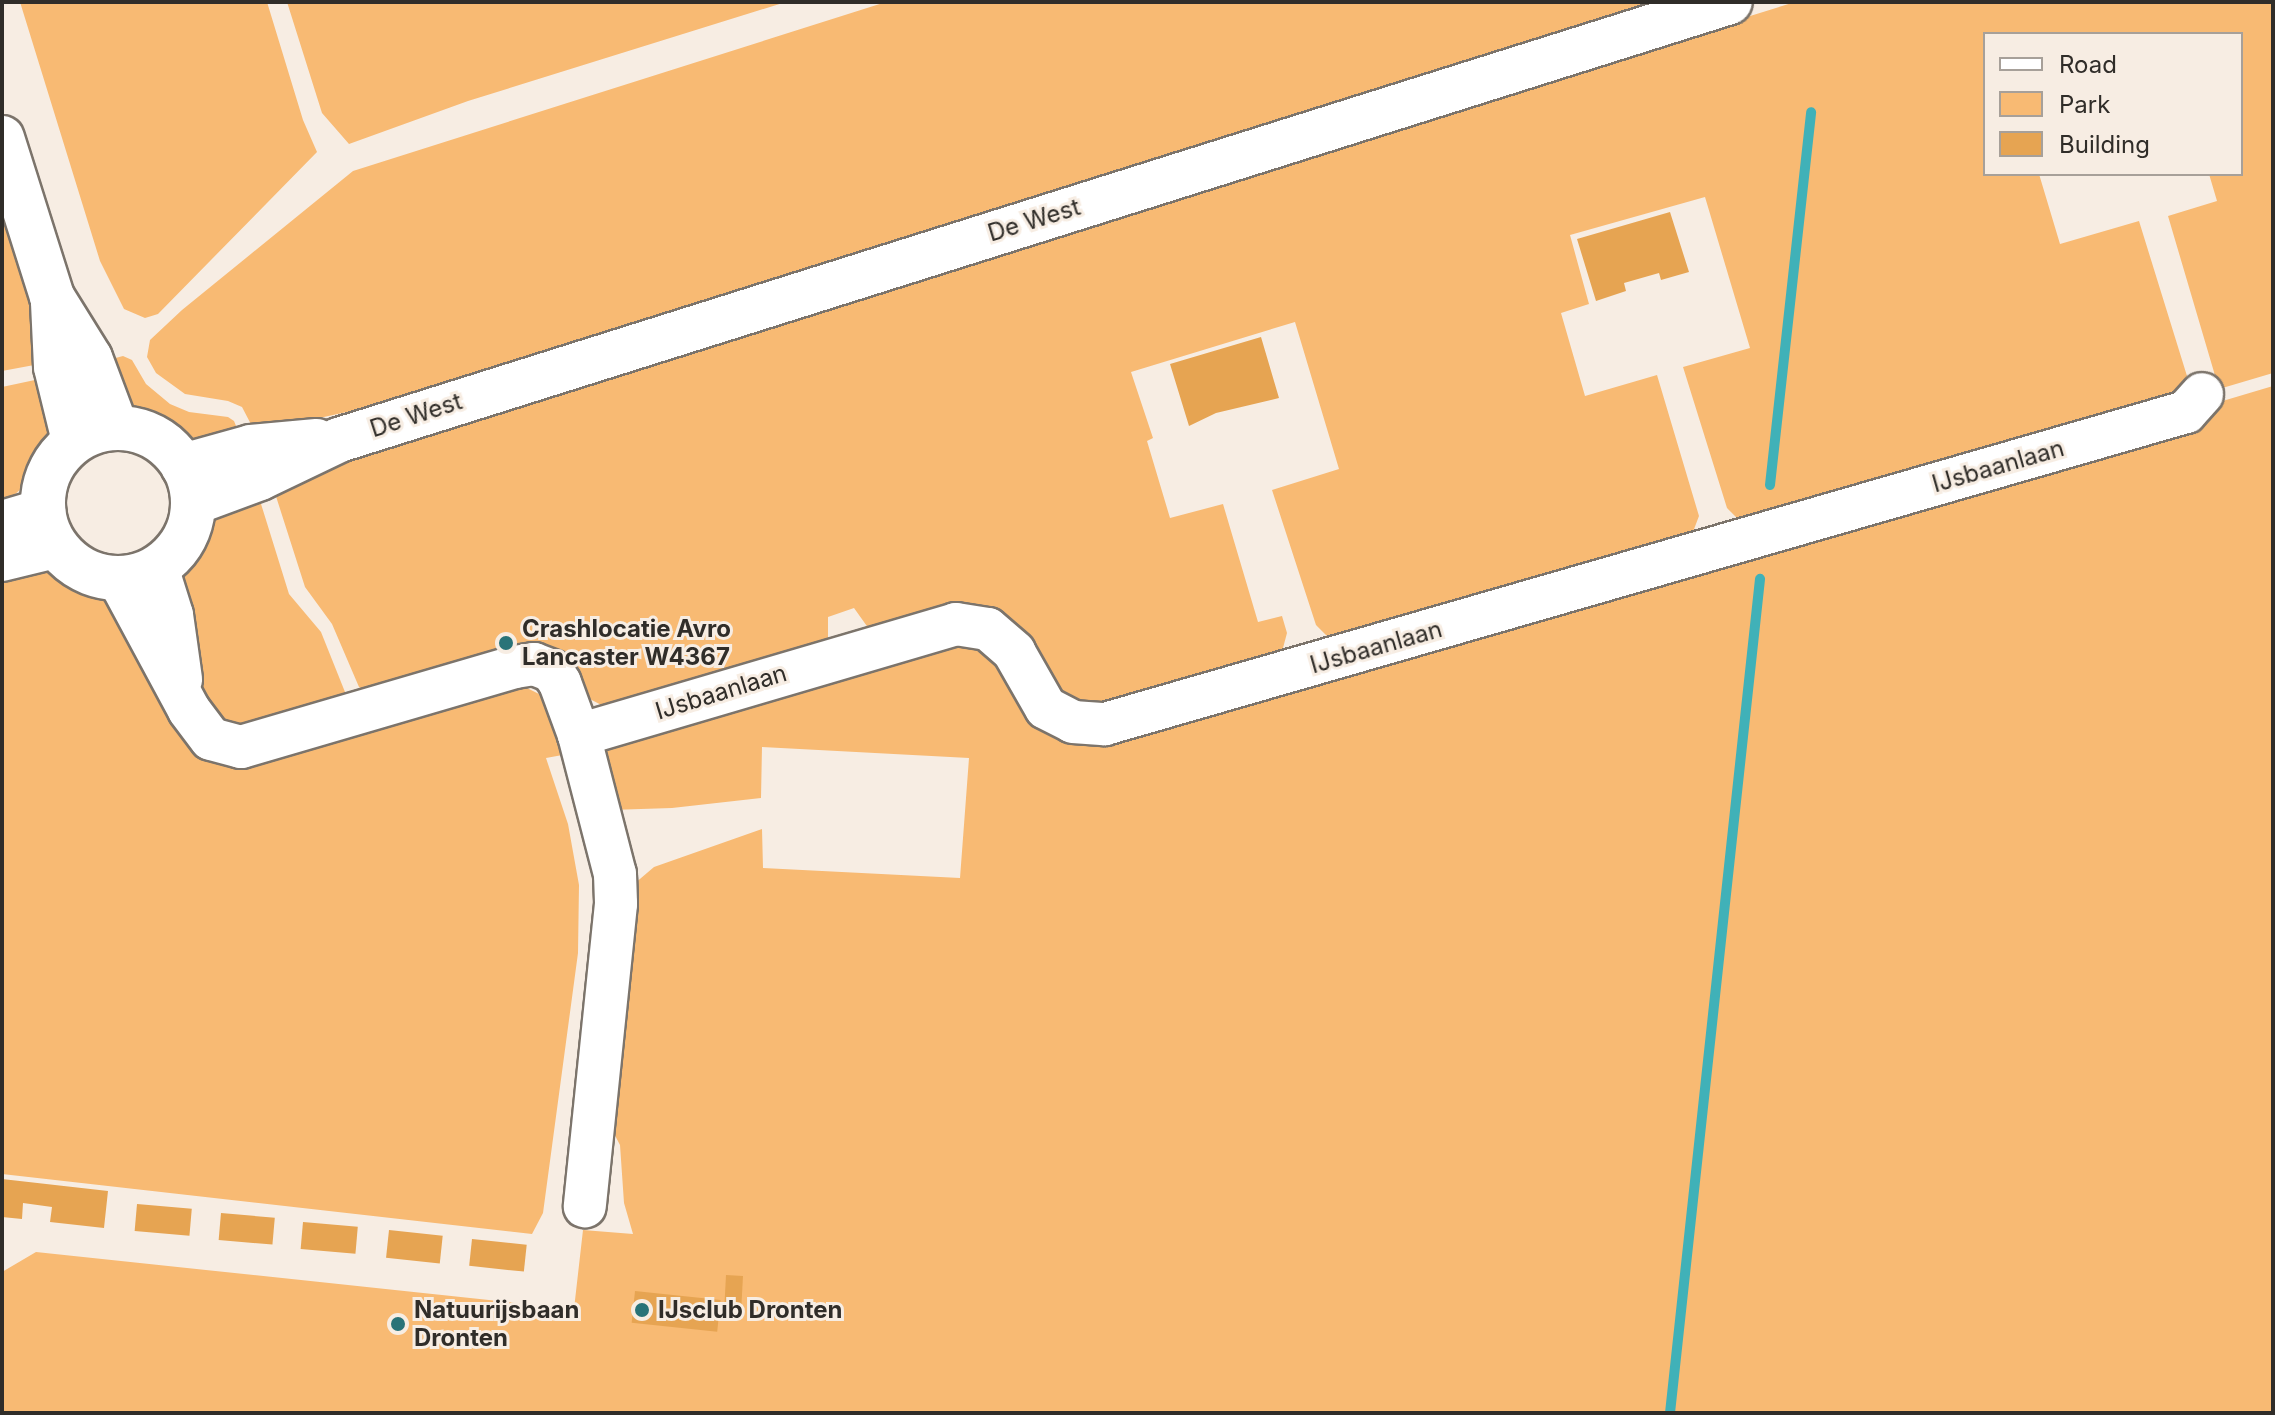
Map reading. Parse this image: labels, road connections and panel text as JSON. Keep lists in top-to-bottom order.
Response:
{
  "streets": {
    "main road": ["De West"],
    "street": ["IJsbaanlaan"]
  },
  "places": ["Crashlocatie Avro Lancaster W4367", "IJsclub Dronten", "Natuurijsbaan Dronten"],
  "legend": ["Road", "Park", "Building"]
}
